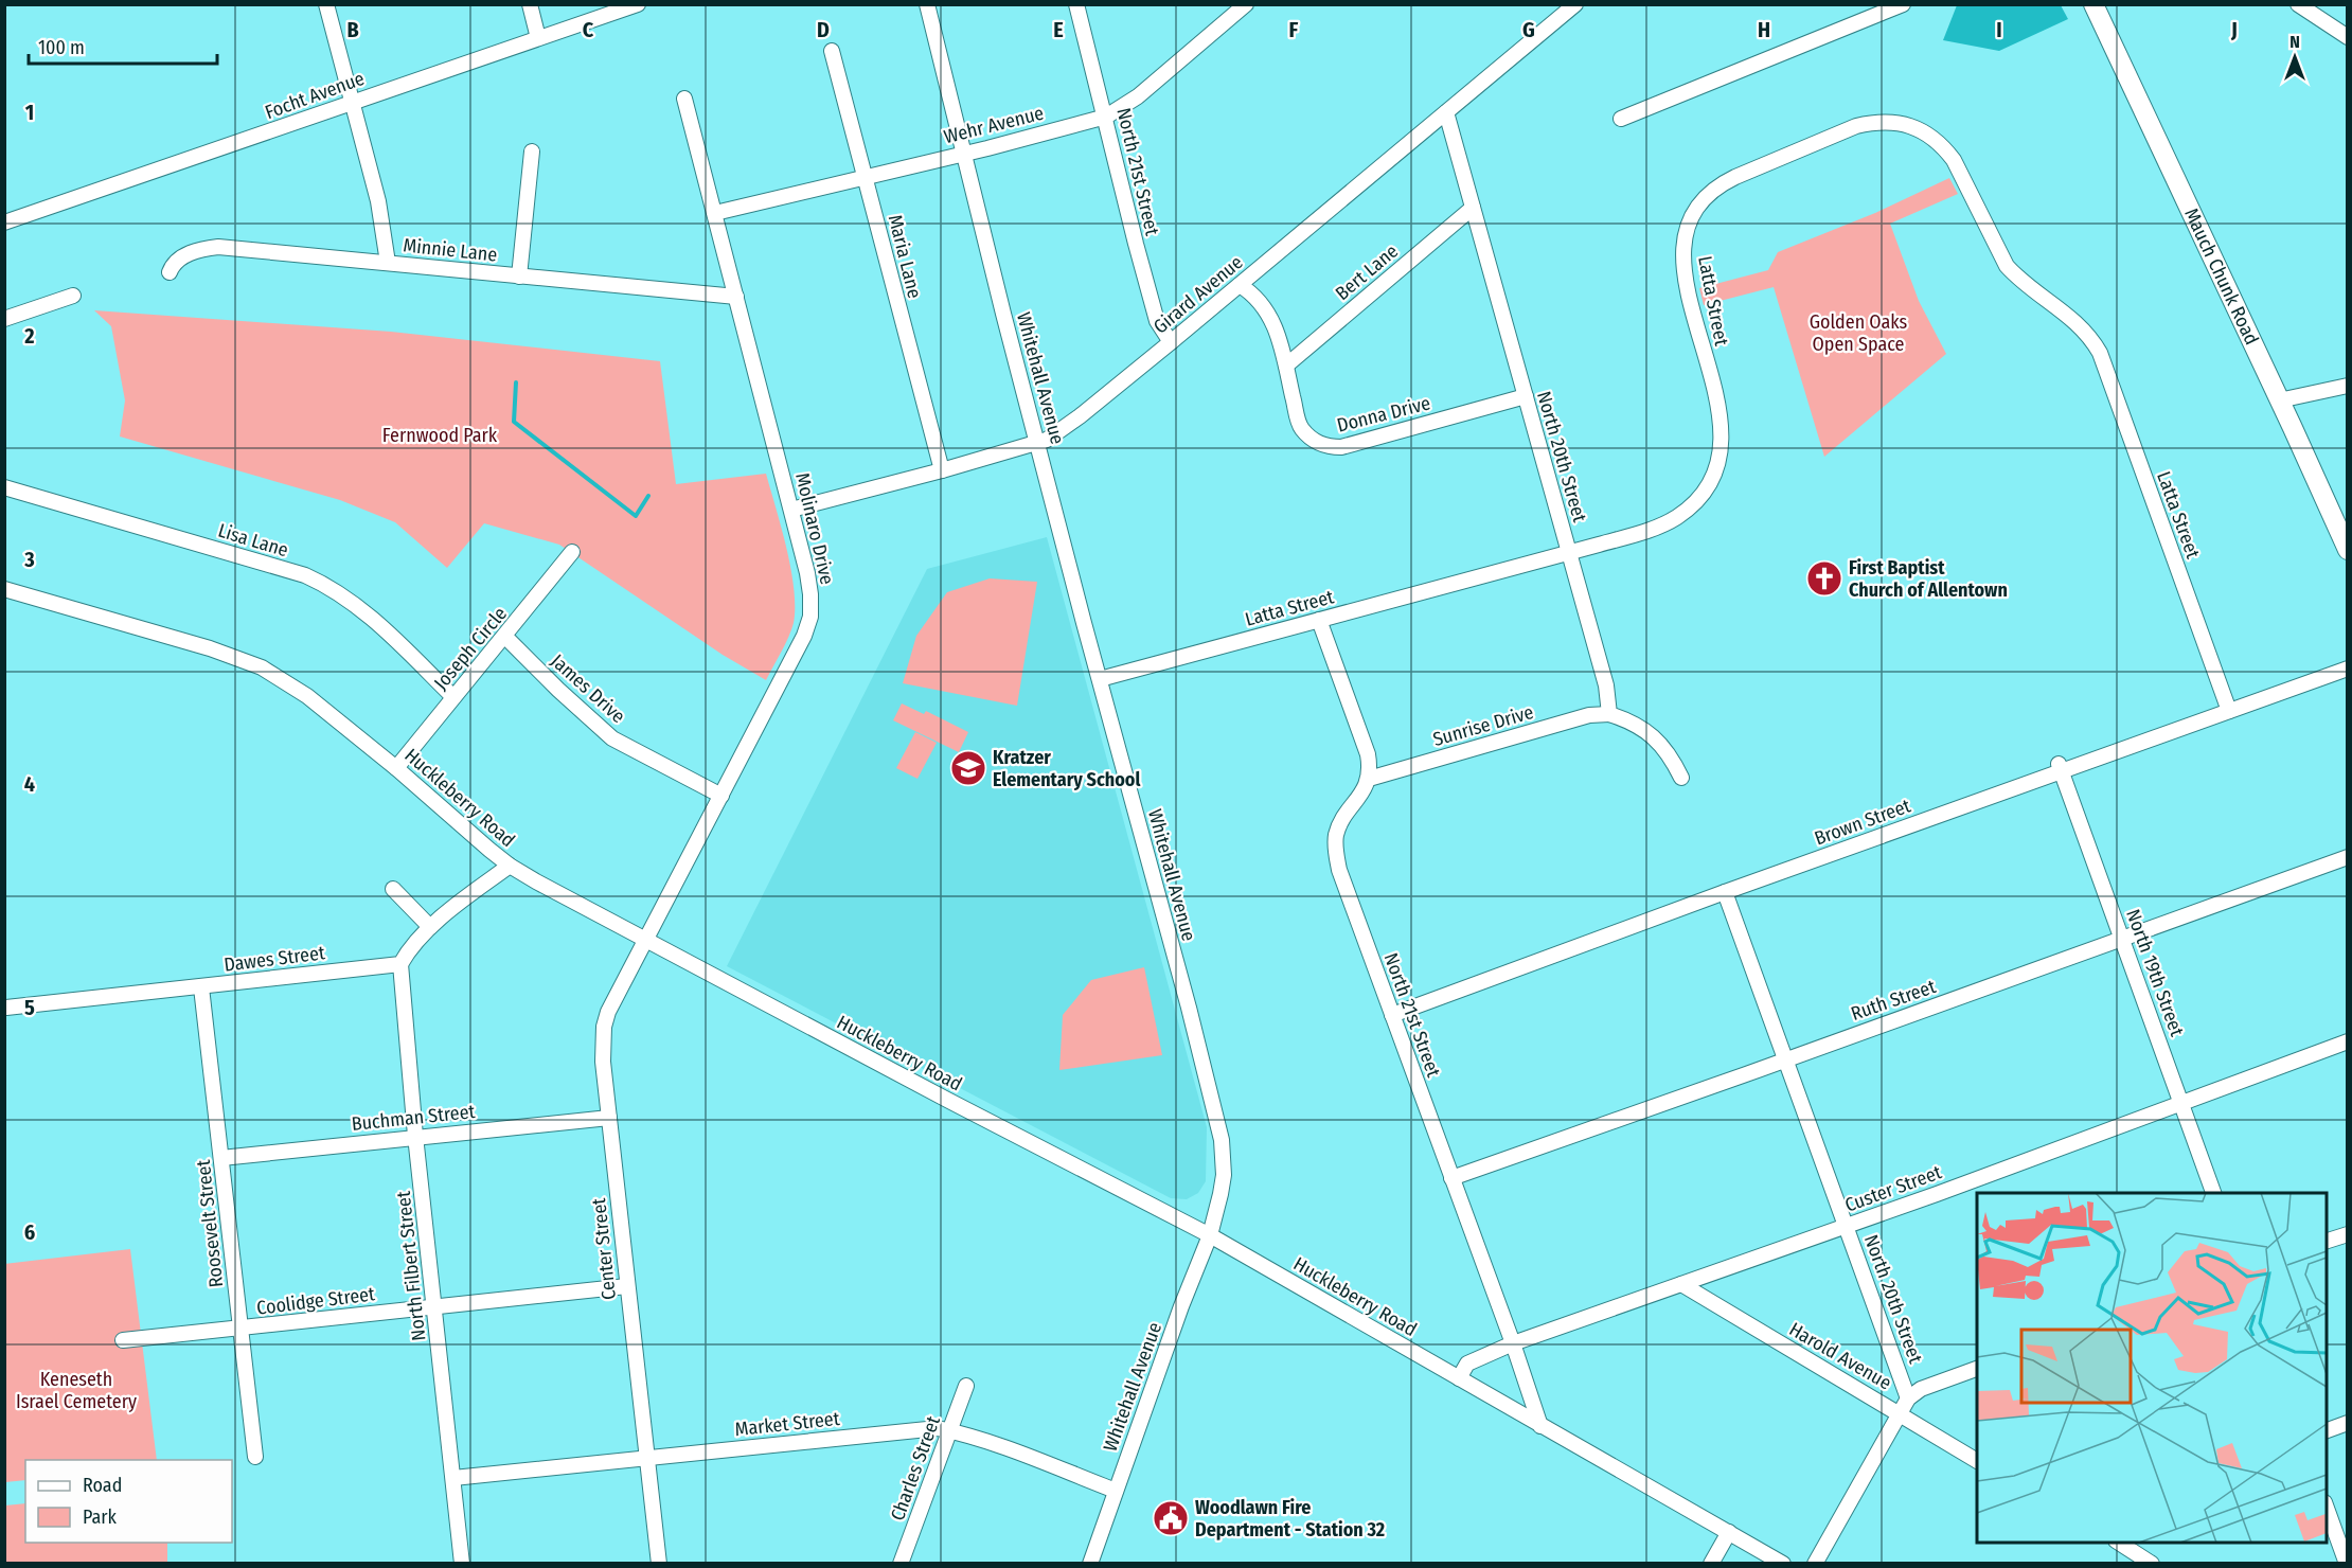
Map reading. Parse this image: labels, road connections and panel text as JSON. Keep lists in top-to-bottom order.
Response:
{
  "streets": {
    "main road": ["Mauch Chunk Road"],
    "street": [
      "Focht Avenue",
      "Wehr Avenue",
      "North 21st Street",
      "Minnie Lane",
      "Maria Lane",
      "Bert Lane",
      "Girard Avenue",
      "Latta Street",
      "Whitehall Avenue",
      "Donna Drive",
      "North 20th Street",
      "Molinaro Drive",
      "Lisa Lane",
      "Joseph Circle",
      "James Drive",
      "Sunrise Drive",
      "Huckleberry Road",
      "Brown Street",
      "Dawes Street",
      "North 19th Street",
      "Ruth Street",
      "Buchman Street",
      "Custer Street",
      "Roosevelt Street",
      "Center Street",
      "North Filbert Street",
      "Coolidge Street",
      "Harold Avenue",
      "Market Street",
      "Charles Street"
    ]
  },
  "crossings": [
    ["Wehr Avenue", "North 21st Street"],
    ["Wehr Avenue", "Maria Lane"],
    ["Wehr Avenue", "Whitehall Avenue"],
    ["Wehr Avenue", "Molinaro Drive"],
    ["North 21st Street", "Girard Avenue"],
    ["North 21st Street", "Sunrise Drive"],
    ["North 21st Street", "Huckleberry Road"],
    ["North 21st Street", "Brown Street"],
    ["North 21st Street", "Ruth Street"],
    ["North 21st Street", "Custer Street"],
    ["Minnie Lane", "Molinaro Drive"],
    ["Maria Lane", "Girard Avenue"],
    ["Bert Lane", "Donna Drive"],
    ["Bert Lane", "North 20th Street"],
    ["Girard Avenue", "Whitehall Avenue"],
    ["Girard Avenue", "Donna Drive"],
    ["Girard Avenue", "North 20th Street"],
    ["Girard Avenue", "Molinaro Drive"],
    ["Latta Street", "Whitehall Avenue"],
    ["Latta Street", "North 20th Street"],
    ["Latta Street", "Brown Street"],
    ["Whitehall Avenue", "Huckleberry Road"],
    ["Whitehall Avenue", "Market Street"],
    ["Donna Drive", "North 20th Street"],
    ["North 20th Street", "Sunrise Drive"],
    ["North 20th Street", "Brown Street"],
    ["North 20th Street", "Ruth Street"],
    ["North 20th Street", "Custer Street"],
    ["Molinaro Drive", "James Drive"],
    ["Molinaro Drive", "Huckleberry Road"],
    ["Molinaro Drive", "Center Street"],
    ["Lisa Lane", "Joseph Circle"],
    ["Joseph Circle", "James Drive"],
    ["Joseph Circle", "Huckleberry Road"],
    ["Huckleberry Road", "Custer Street"],
    ["Huckleberry Road", "Center Street"],
    ["Brown Street", "North 19th Street"],
    ["Dawes Street", "Roosevelt Street"],
    ["Dawes Street", "North Filbert Street"],
    ["North 19th Street", "Ruth Street"],
    ["North 19th Street", "Custer Street"],
    ["Buchman Street", "Roosevelt Street"],
    ["Buchman Street", "Center Street"],
    ["Buchman Street", "North Filbert Street"],
    ["Custer Street", "Harold Avenue"],
    ["Roosevelt Street", "Coolidge Street"],
    ["Center Street", "Coolidge Street"],
    ["Center Street", "Market Street"],
    ["North Filbert Street", "Coolidge Street"],
    ["North Filbert Street", "Market Street"],
    ["Market Street", "Charles Street"]
  ],
  "parks": ["Golden Oaks Open Space", "Fernwood Park", "Keneseth Israel Cemetery"],
  "places": {
    "church": ["First Baptist Church of Allentown"],
    "school or university": ["Kratzer Elementary School"],
    "public building": ["Woodlawn Fire Department - Station 32"]
  },
  "legend": ["Road", "Park"],
  "scale_bar": "100 m",
  "north": "top",
  "grid": {
    "columns": [
      "B",
      "C",
      "D",
      "E",
      "F",
      "G",
      "H",
      "I",
      "J"
    ],
    "rows": [
      "1",
      "2",
      "3",
      "4",
      "5",
      "6"
    ]
  }
}
